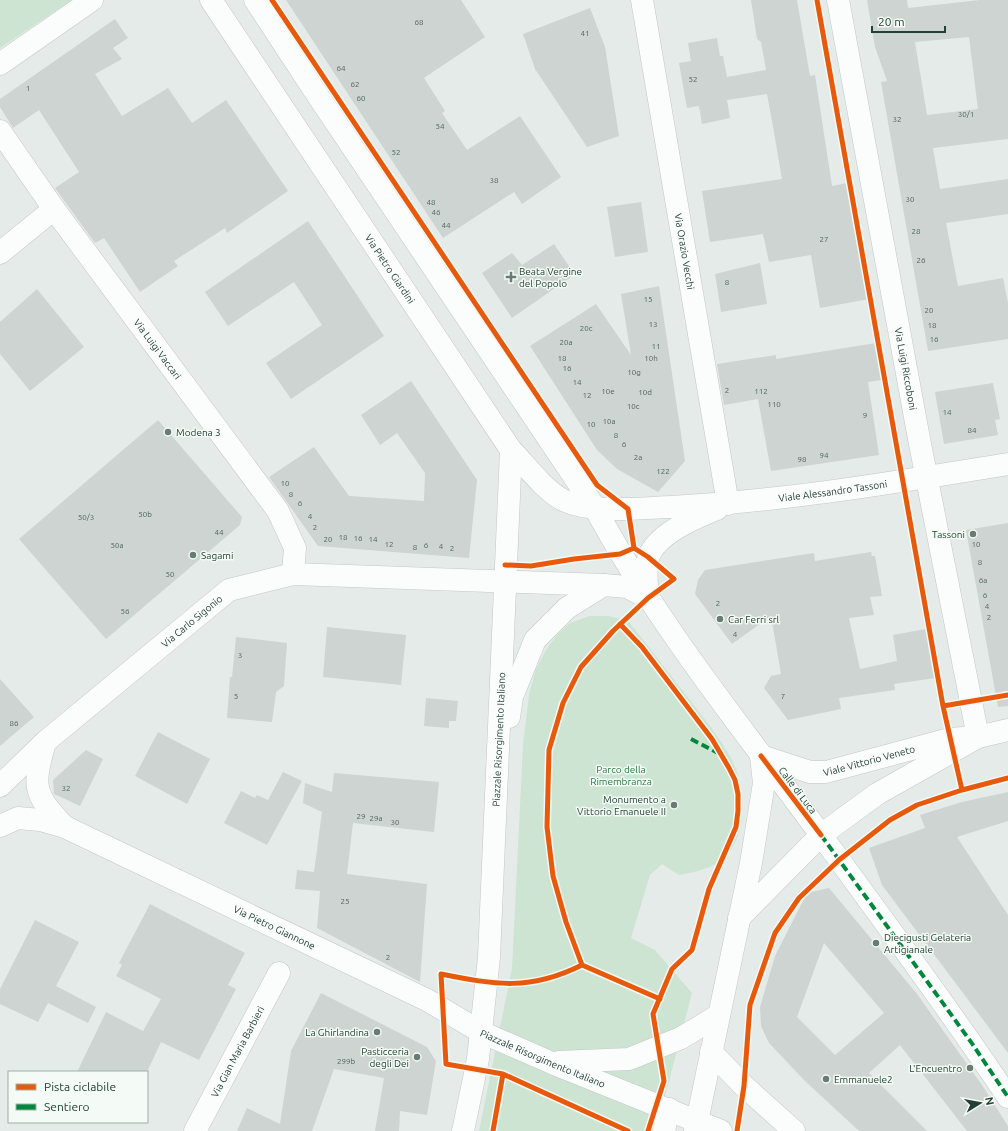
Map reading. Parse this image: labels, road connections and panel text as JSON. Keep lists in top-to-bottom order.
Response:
{
  "streets": {
    "street": [
      "Via Orazio Vecchi",
      "Via Pietro Giardini",
      "Via Luigi Vaccari",
      "Via Luigi Riccoboni",
      "Viale Alessandro Tassoni",
      "Via Carlo Sigonio",
      "Piazzale Risorgimento Italiano",
      "Viale Vittorio Veneto",
      "Calle di Luca",
      "Via Pietro Giannone",
      "Via Gian Maria Barbieri"
    ]
  },
  "crossings": [
    ["Via Orazio Vecchi", "Viale Alessandro Tassoni"],
    ["Via Pietro Giardini", "Viale Alessandro Tassoni"],
    ["Via Pietro Giardini", "Piazzale Risorgimento Italiano"],
    ["Via Luigi Vaccari", "Via Carlo Sigonio"],
    ["Via Luigi Riccoboni", "Viale Alessandro Tassoni"],
    ["Via Luigi Riccoboni", "Viale Vittorio Veneto"],
    ["Via Carlo Sigonio", "Piazzale Risorgimento Italiano"],
    ["Via Carlo Sigonio", "Via Pietro Giannone"],
    ["Piazzale Risorgimento Italiano", "Via Pietro Giannone"],
    ["Viale Vittorio Veneto", "Calle di Luca"]
  ],
  "parks": ["Parco della Rimembranza"],
  "places": {
    "health": ["Beata Vergine del Popolo"],
    "other": [
      "Modena 3",
      "Tassoni",
      "Sagami",
      "Car Ferri srl",
      "Monumento a Vittorio Emanuele II",
      "Diecigusti Gelateria Artigianale",
      "La Ghirlandina",
      "Pasticceria degli Dei",
      "L'Encuentro",
      "Emmanuele2"
    ]
  },
  "house_numbers": [
    "68",
    "41",
    "64",
    "52",
    "62",
    "1",
    "60",
    "30/1",
    "32",
    "54",
    "52",
    "38",
    "30",
    "48",
    "46",
    "44",
    "28",
    "27",
    "26",
    "8",
    "15",
    "20",
    "13",
    "18",
    "20c",
    "16",
    "20a",
    "11",
    "18",
    "10h",
    "16",
    "10g",
    "14",
    "2",
    "10e",
    "112",
    "10d",
    "12",
    "110",
    "10c",
    "14",
    "9",
    "10a",
    "10",
    "84",
    "8",
    "6",
    "94",
    "2a",
    "98",
    "122",
    "10",
    "8",
    "6",
    "50b",
    "4",
    "50/3",
    "2",
    "44",
    "18",
    "16",
    "20",
    "14",
    "12",
    "10",
    "50a",
    "6",
    "4",
    "8",
    "2",
    "8",
    "50",
    "6a",
    "6",
    "2",
    "4",
    "56",
    "2",
    "4",
    "3",
    "5",
    "7",
    "86",
    "32",
    "29",
    "29a",
    "30",
    "25",
    "2",
    "299b"
  ],
  "legend": ["Pista ciclabile", "Sentiero"],
  "scale_bar": "20 m",
  "north": "right"
}
